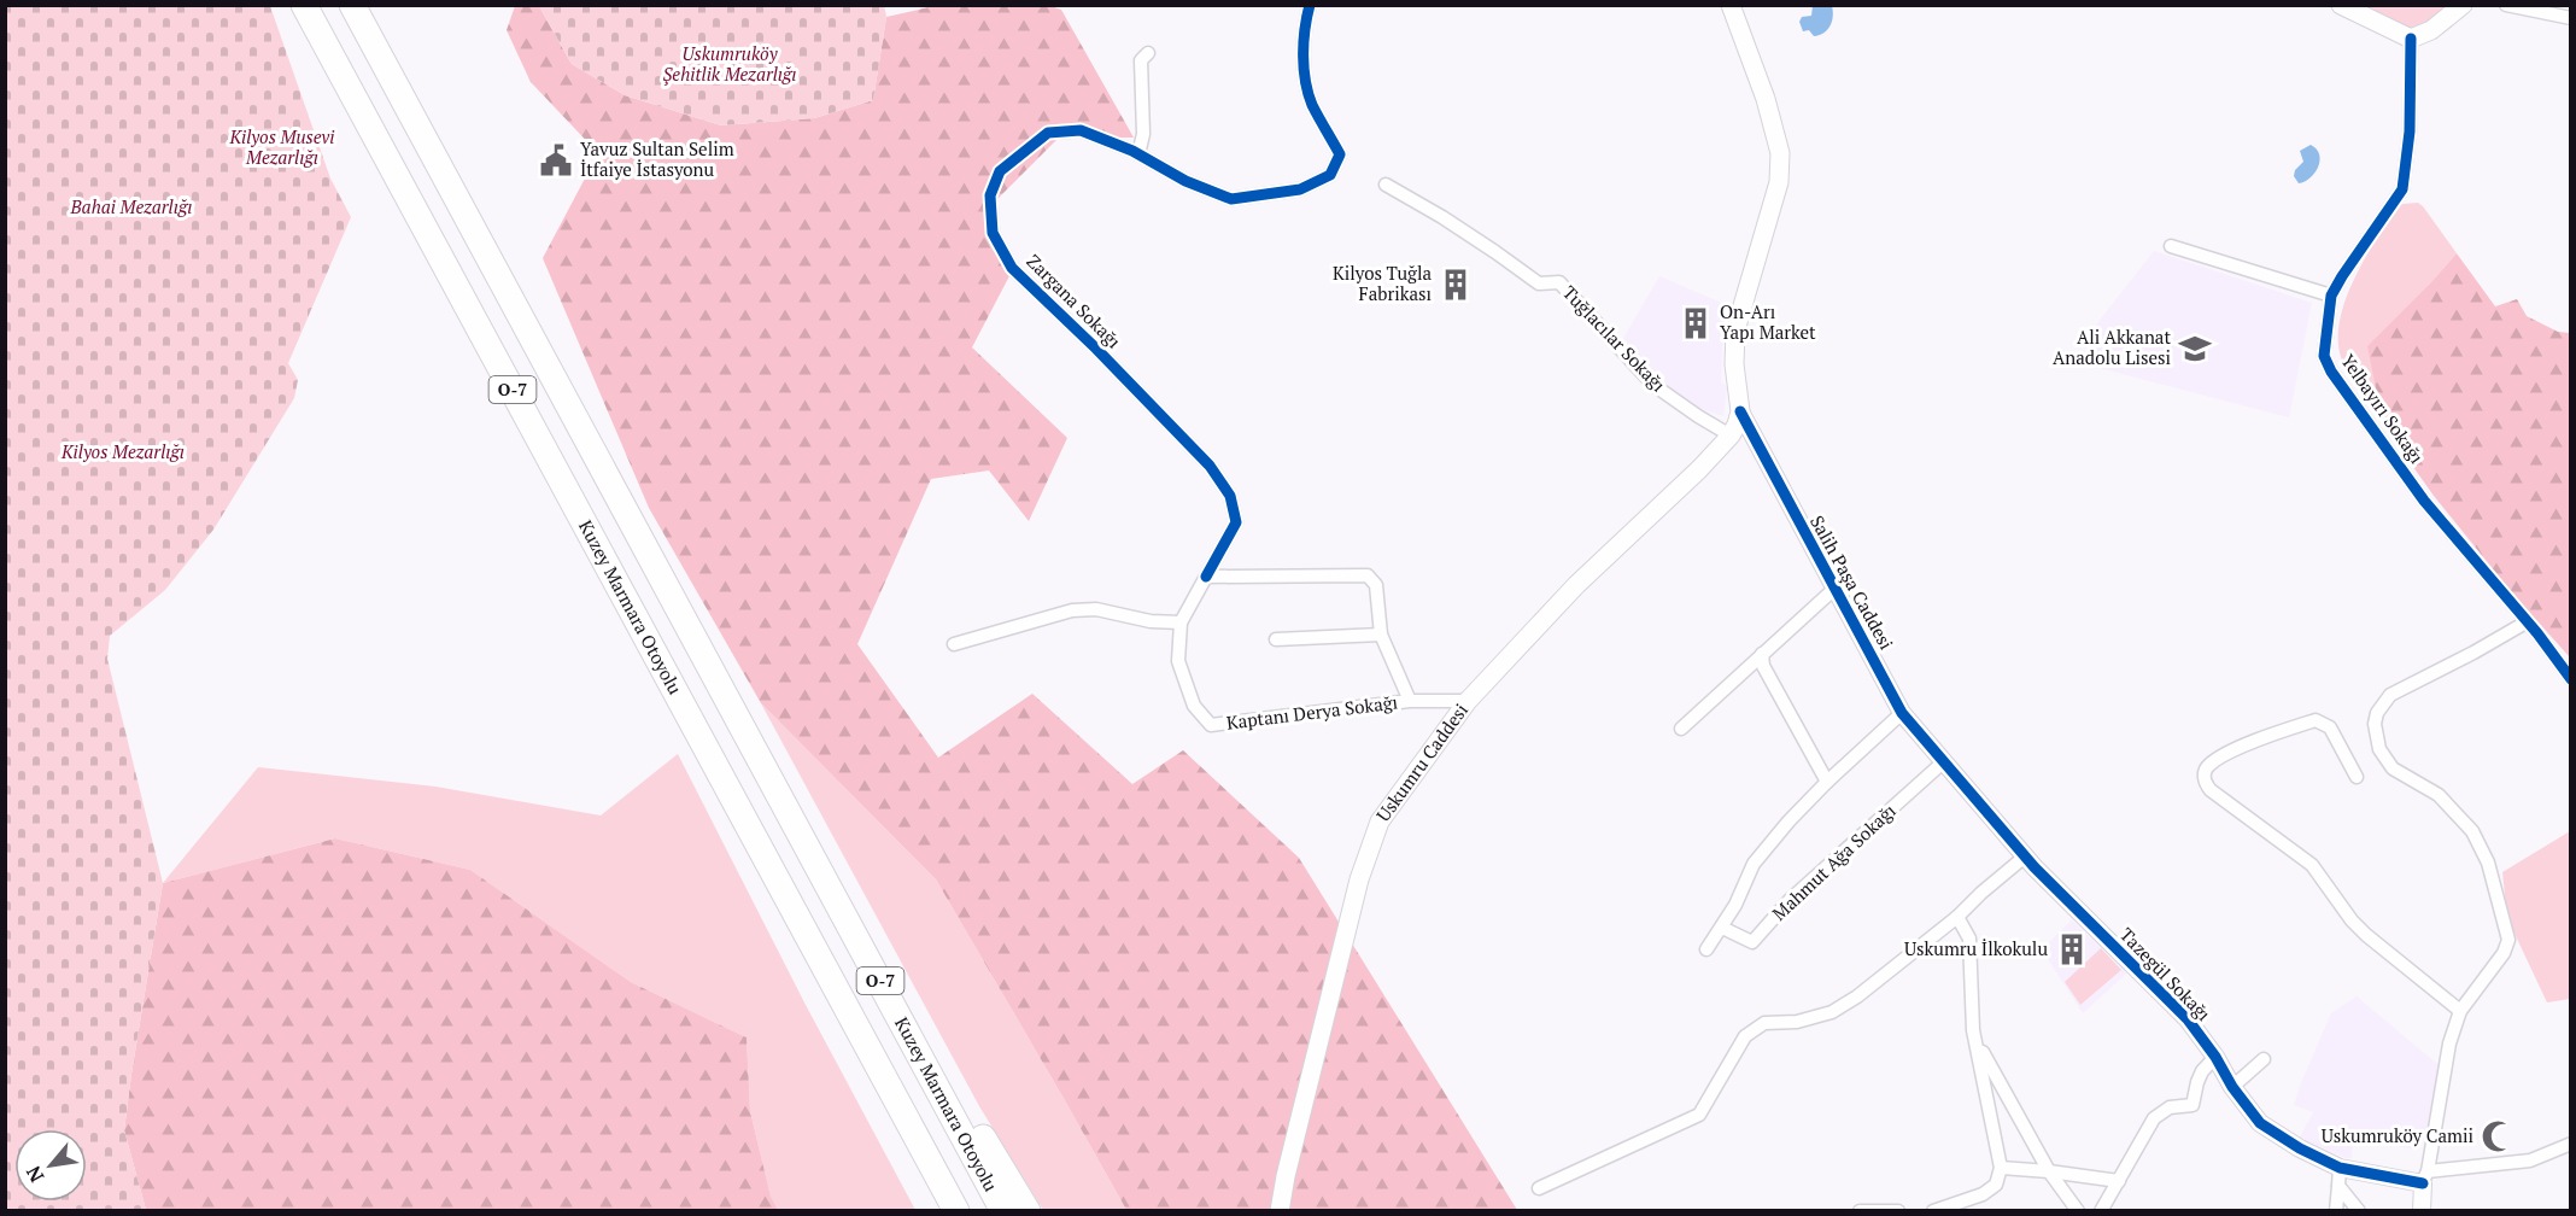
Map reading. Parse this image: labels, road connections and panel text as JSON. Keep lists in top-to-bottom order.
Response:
{
  "streets": {
    "highway": ["O-7", "Kuzey Marmara Otoyolu"],
    "main road": ["Salih Paşa Caddesi", "Uskumru Caddesi"],
    "street": [
      "Zargana Sokağı",
      "Tuğlacılar Sokağı",
      "Yelbayırı Sokağı",
      "Kaptanı Derya Sokağı",
      "Mahmut Ağa Sokağı",
      "Tazegül Sokağı"
    ]
  },
  "crossings": [
    ["Zargana Sokağı", "Kaptanı Derya Sokağı"],
    ["Tuğlacılar Sokağı", "Uskumru Caddesi"],
    ["Salih Paşa Caddesi", "Uskumru Caddesi"],
    ["Salih Paşa Caddesi", "Mahmut Ağa Sokağı"],
    ["Salih Paşa Caddesi", "Tazegül Sokağı"],
    ["Kaptanı Derya Sokağı", "Uskumru Caddesi"],
    ["Mahmut Ağa Sokağı", "Tazegül Sokağı"]
  ],
  "parks": [
    "Uskumruköy Şehitlik Mezarlığı",
    "Kilyos Musevi Mezarlığı",
    "Bahai Mezarlığı",
    "Kilyos Mezarlığı"
  ],
  "places": {
    "public building": ["Yavuz Sultan Selim İtfaiye İstasyonu"],
    "building": ["Kilyos Tuğla Fabrikası", "On-Arı Yapı Market", "Uskumru İlkokulu"],
    "school or university": ["Ali Akkanat Anadolu Lisesi"],
    "mosque": ["Uskumruköy Camii"]
  },
  "north": "bottom left"
}
